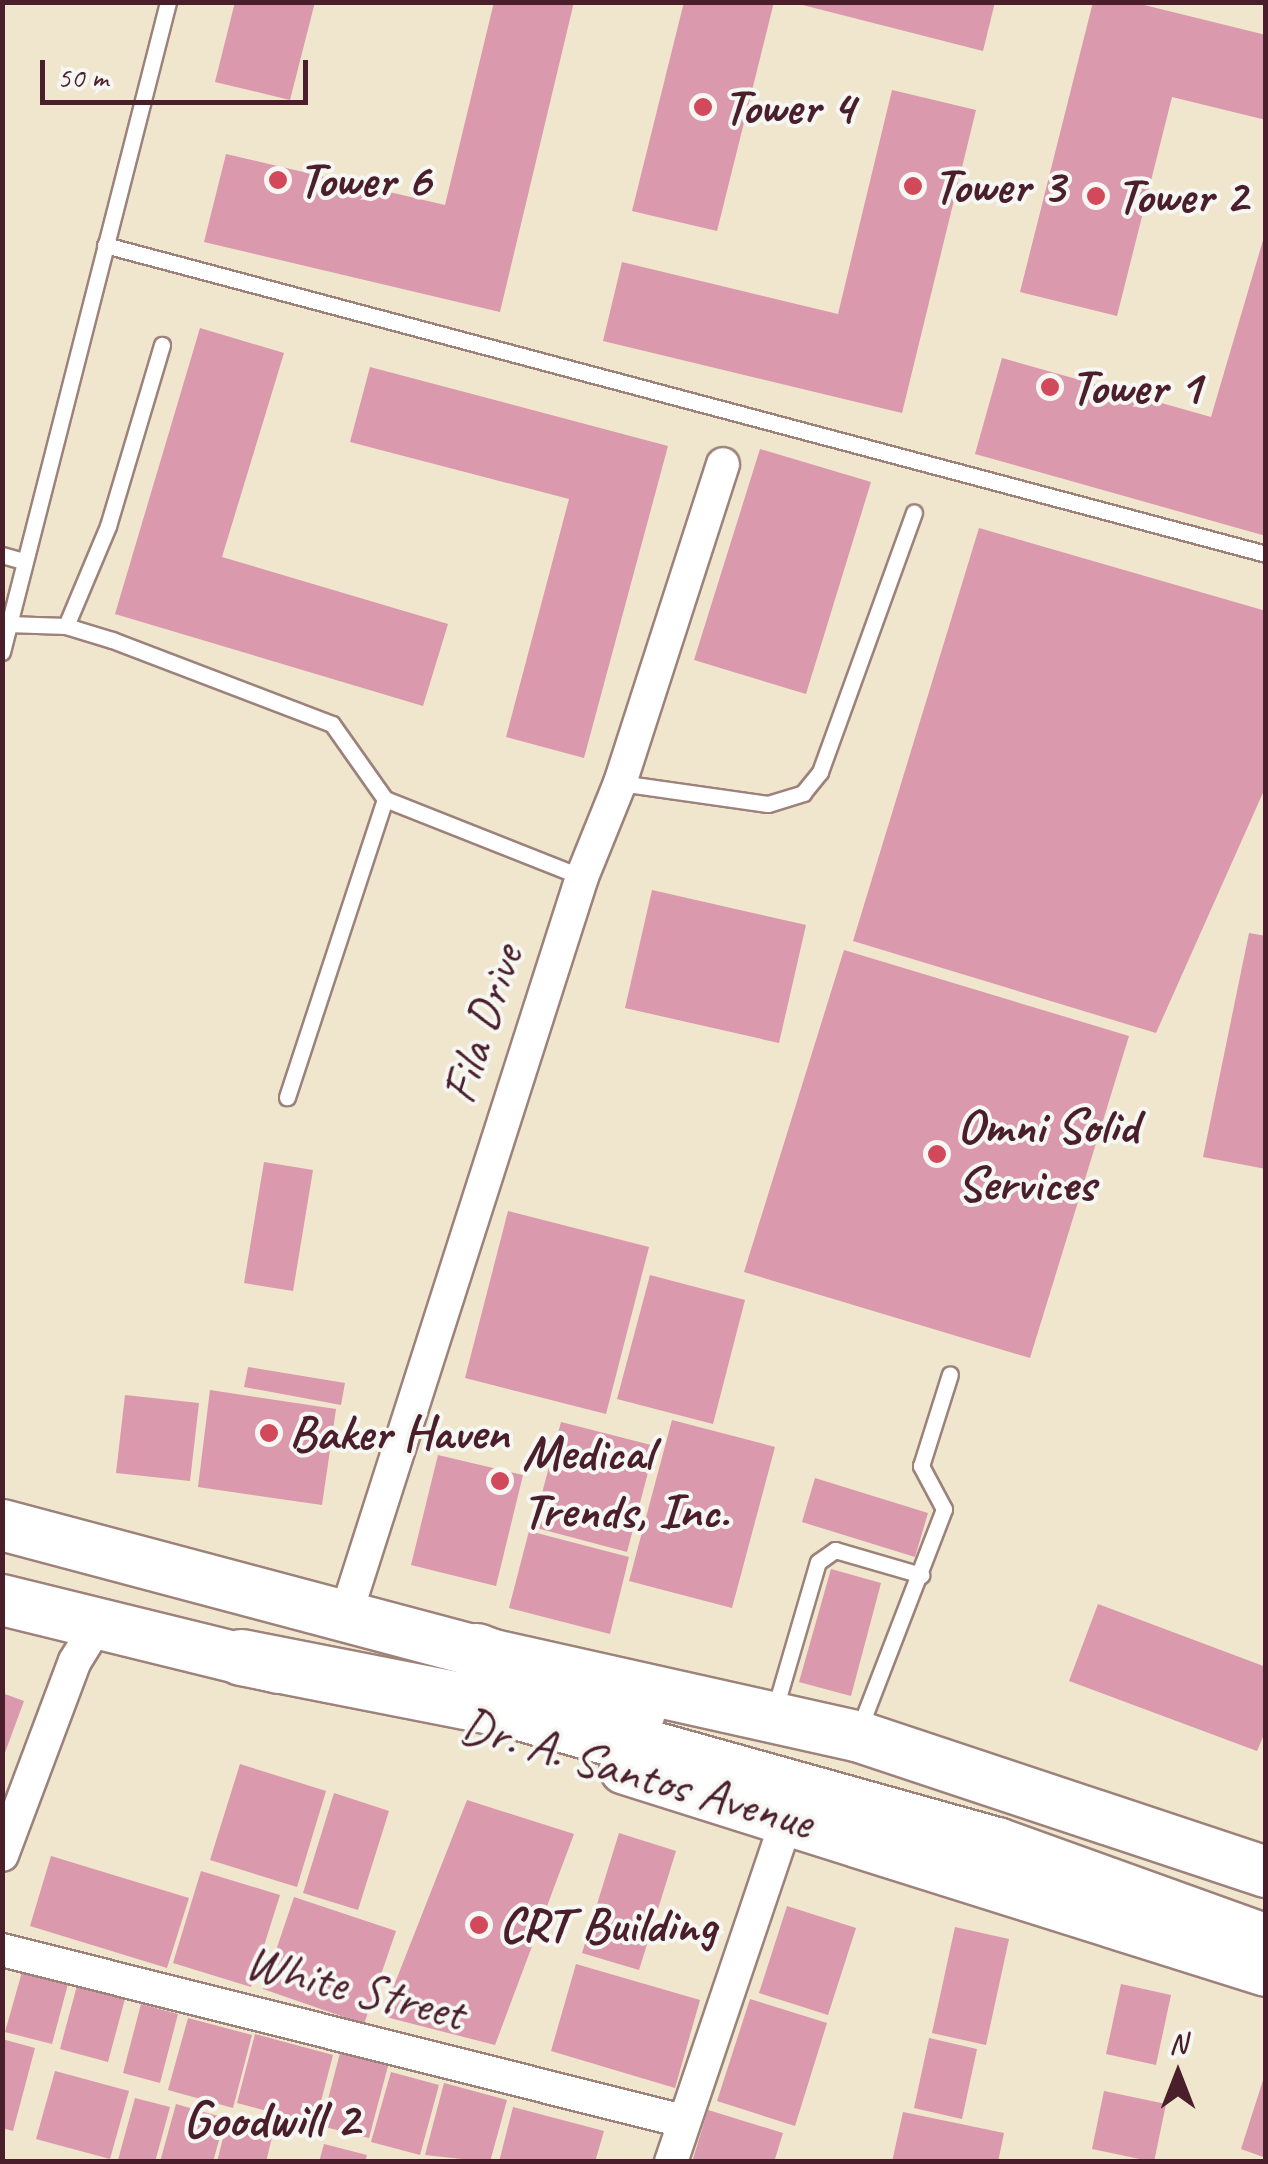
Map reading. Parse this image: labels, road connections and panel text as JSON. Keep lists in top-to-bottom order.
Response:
{
  "streets": {
    "main road": ["Dr. A. Santos Avenue"],
    "street": ["Fila Drive", "White Street"]
  },
  "crossings": [
    ["Fila Drive", "Dr. A. Santos Avenue"]
  ],
  "districts": ["Goodwill 2"],
  "places": [
    "Tower 4",
    "Tower 6",
    "Tower 3",
    "Tower 2",
    "Tower 1",
    "Omni Solid Services",
    "Baker Haven",
    "Medical Trends, Inc.",
    "CRT Building"
  ],
  "scale_bar": "50 m",
  "north": "top"
}
